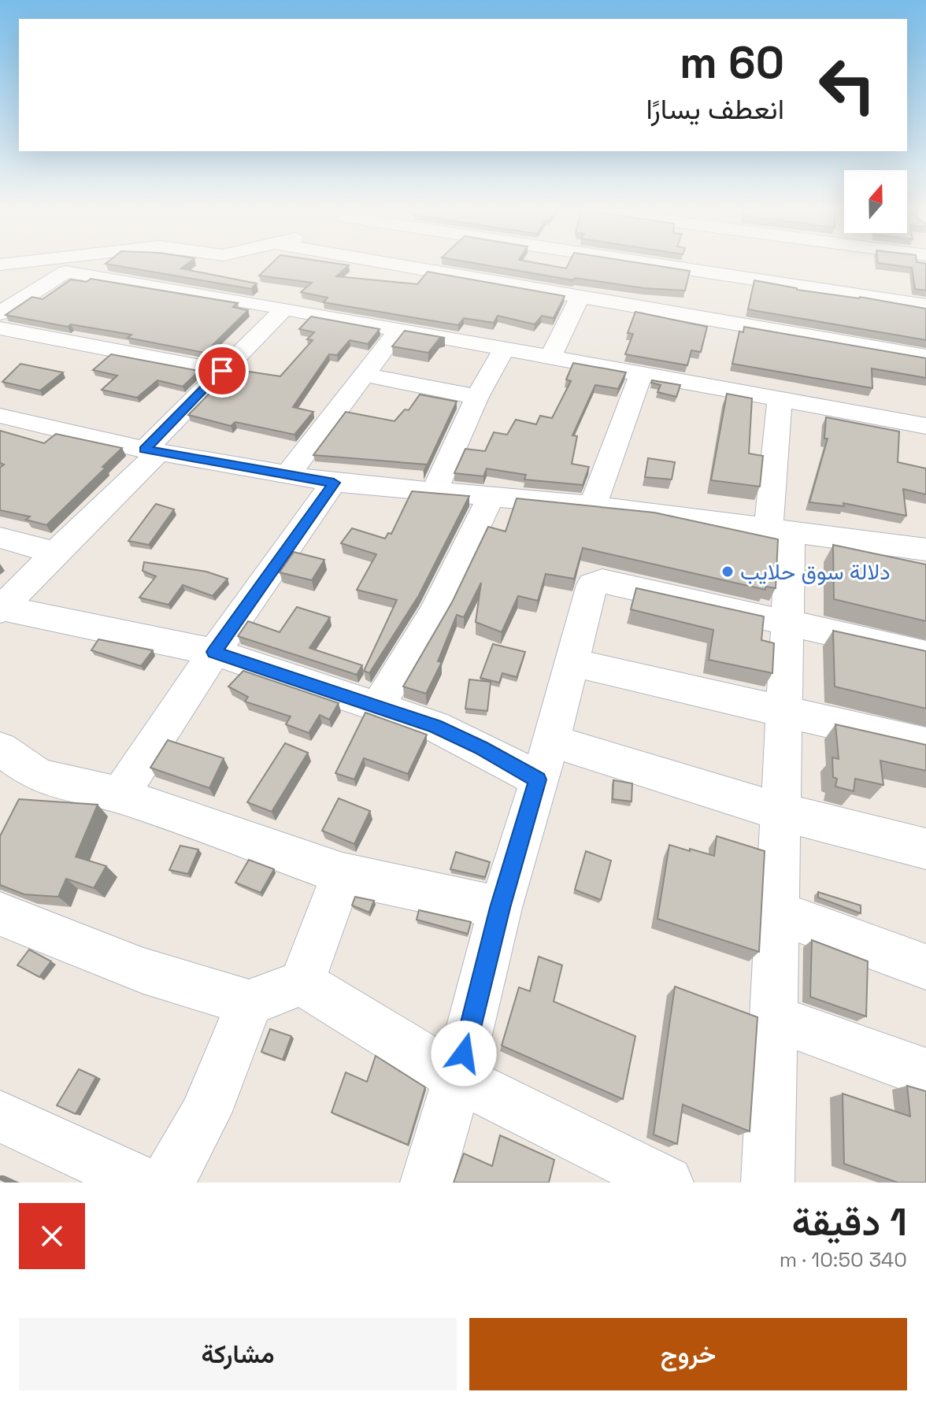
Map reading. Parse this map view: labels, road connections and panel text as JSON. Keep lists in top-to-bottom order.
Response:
{
  "places": ["دلالة سوق حلايب"],
  "north": "top",
  "page": {
    "turn": ["60 m", "انعطف يسارًا"],
    "heading": ["1 دقيقة", "340 m · 10:50"],
    "buttons": ["خروج", "مشاركة"]
  }
}
